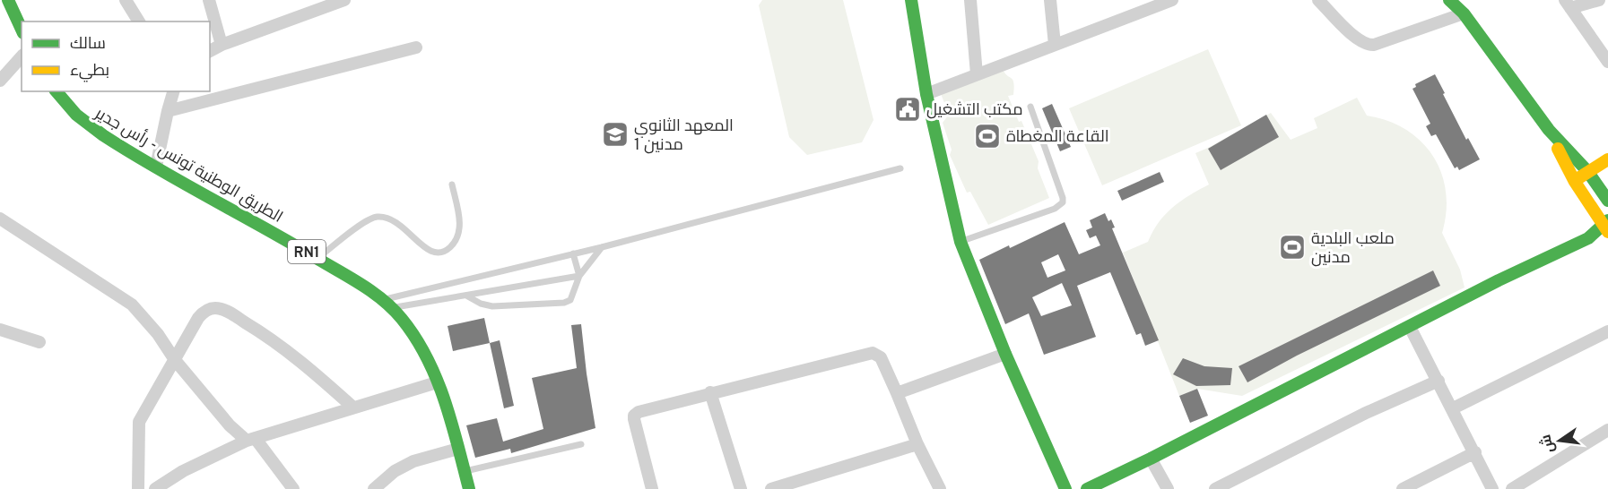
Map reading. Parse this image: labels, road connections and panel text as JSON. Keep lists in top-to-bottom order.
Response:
{
  "streets": {
    "street": ["الطريق الوطنية تونس - رأس جدير", "RN1"]
  },
  "places": {
    "public building": ["مكتب التشغيل"],
    "school or university": ["المعهد الثانوي مدنين 1"],
    "sports": ["القاعة المغطاة", "ملعب البلدية مدنين"]
  },
  "legend": ["سالك", "بطيء"],
  "north": "left"
}
